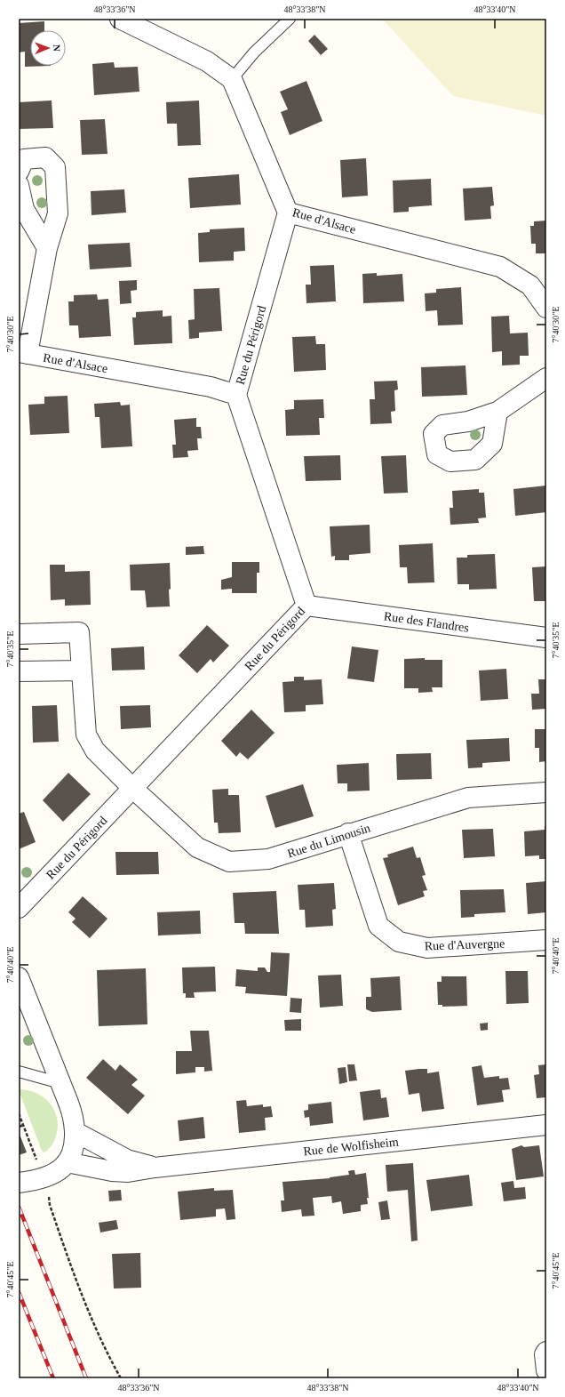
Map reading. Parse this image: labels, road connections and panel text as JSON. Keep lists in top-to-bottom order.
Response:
{
  "streets": {
    "street": [
      "Rue d'Alsace",
      "Rue du Périgord",
      "Rue des Flandres",
      "Rue du Limousin",
      "Rue d'Auvergne",
      "Rue de Wolfisheim"
    ]
  },
  "crossings": [
    ["Rue d'Alsace", "Rue du Périgord"],
    ["Rue du Périgord", "Rue des Flandres"],
    ["Rue du Périgord", "Rue du Limousin"],
    ["Rue du Limousin", "Rue d'Auvergne"]
  ],
  "north": "right",
  "coordinates": [
    "48°33'36\"N",
    "48°33'38\"N",
    "48°33'40\"N",
    "7°40'30\"E",
    "7°40'35\"E",
    "7°40'40\"E",
    "7°40'45\"E"
  ]
}
